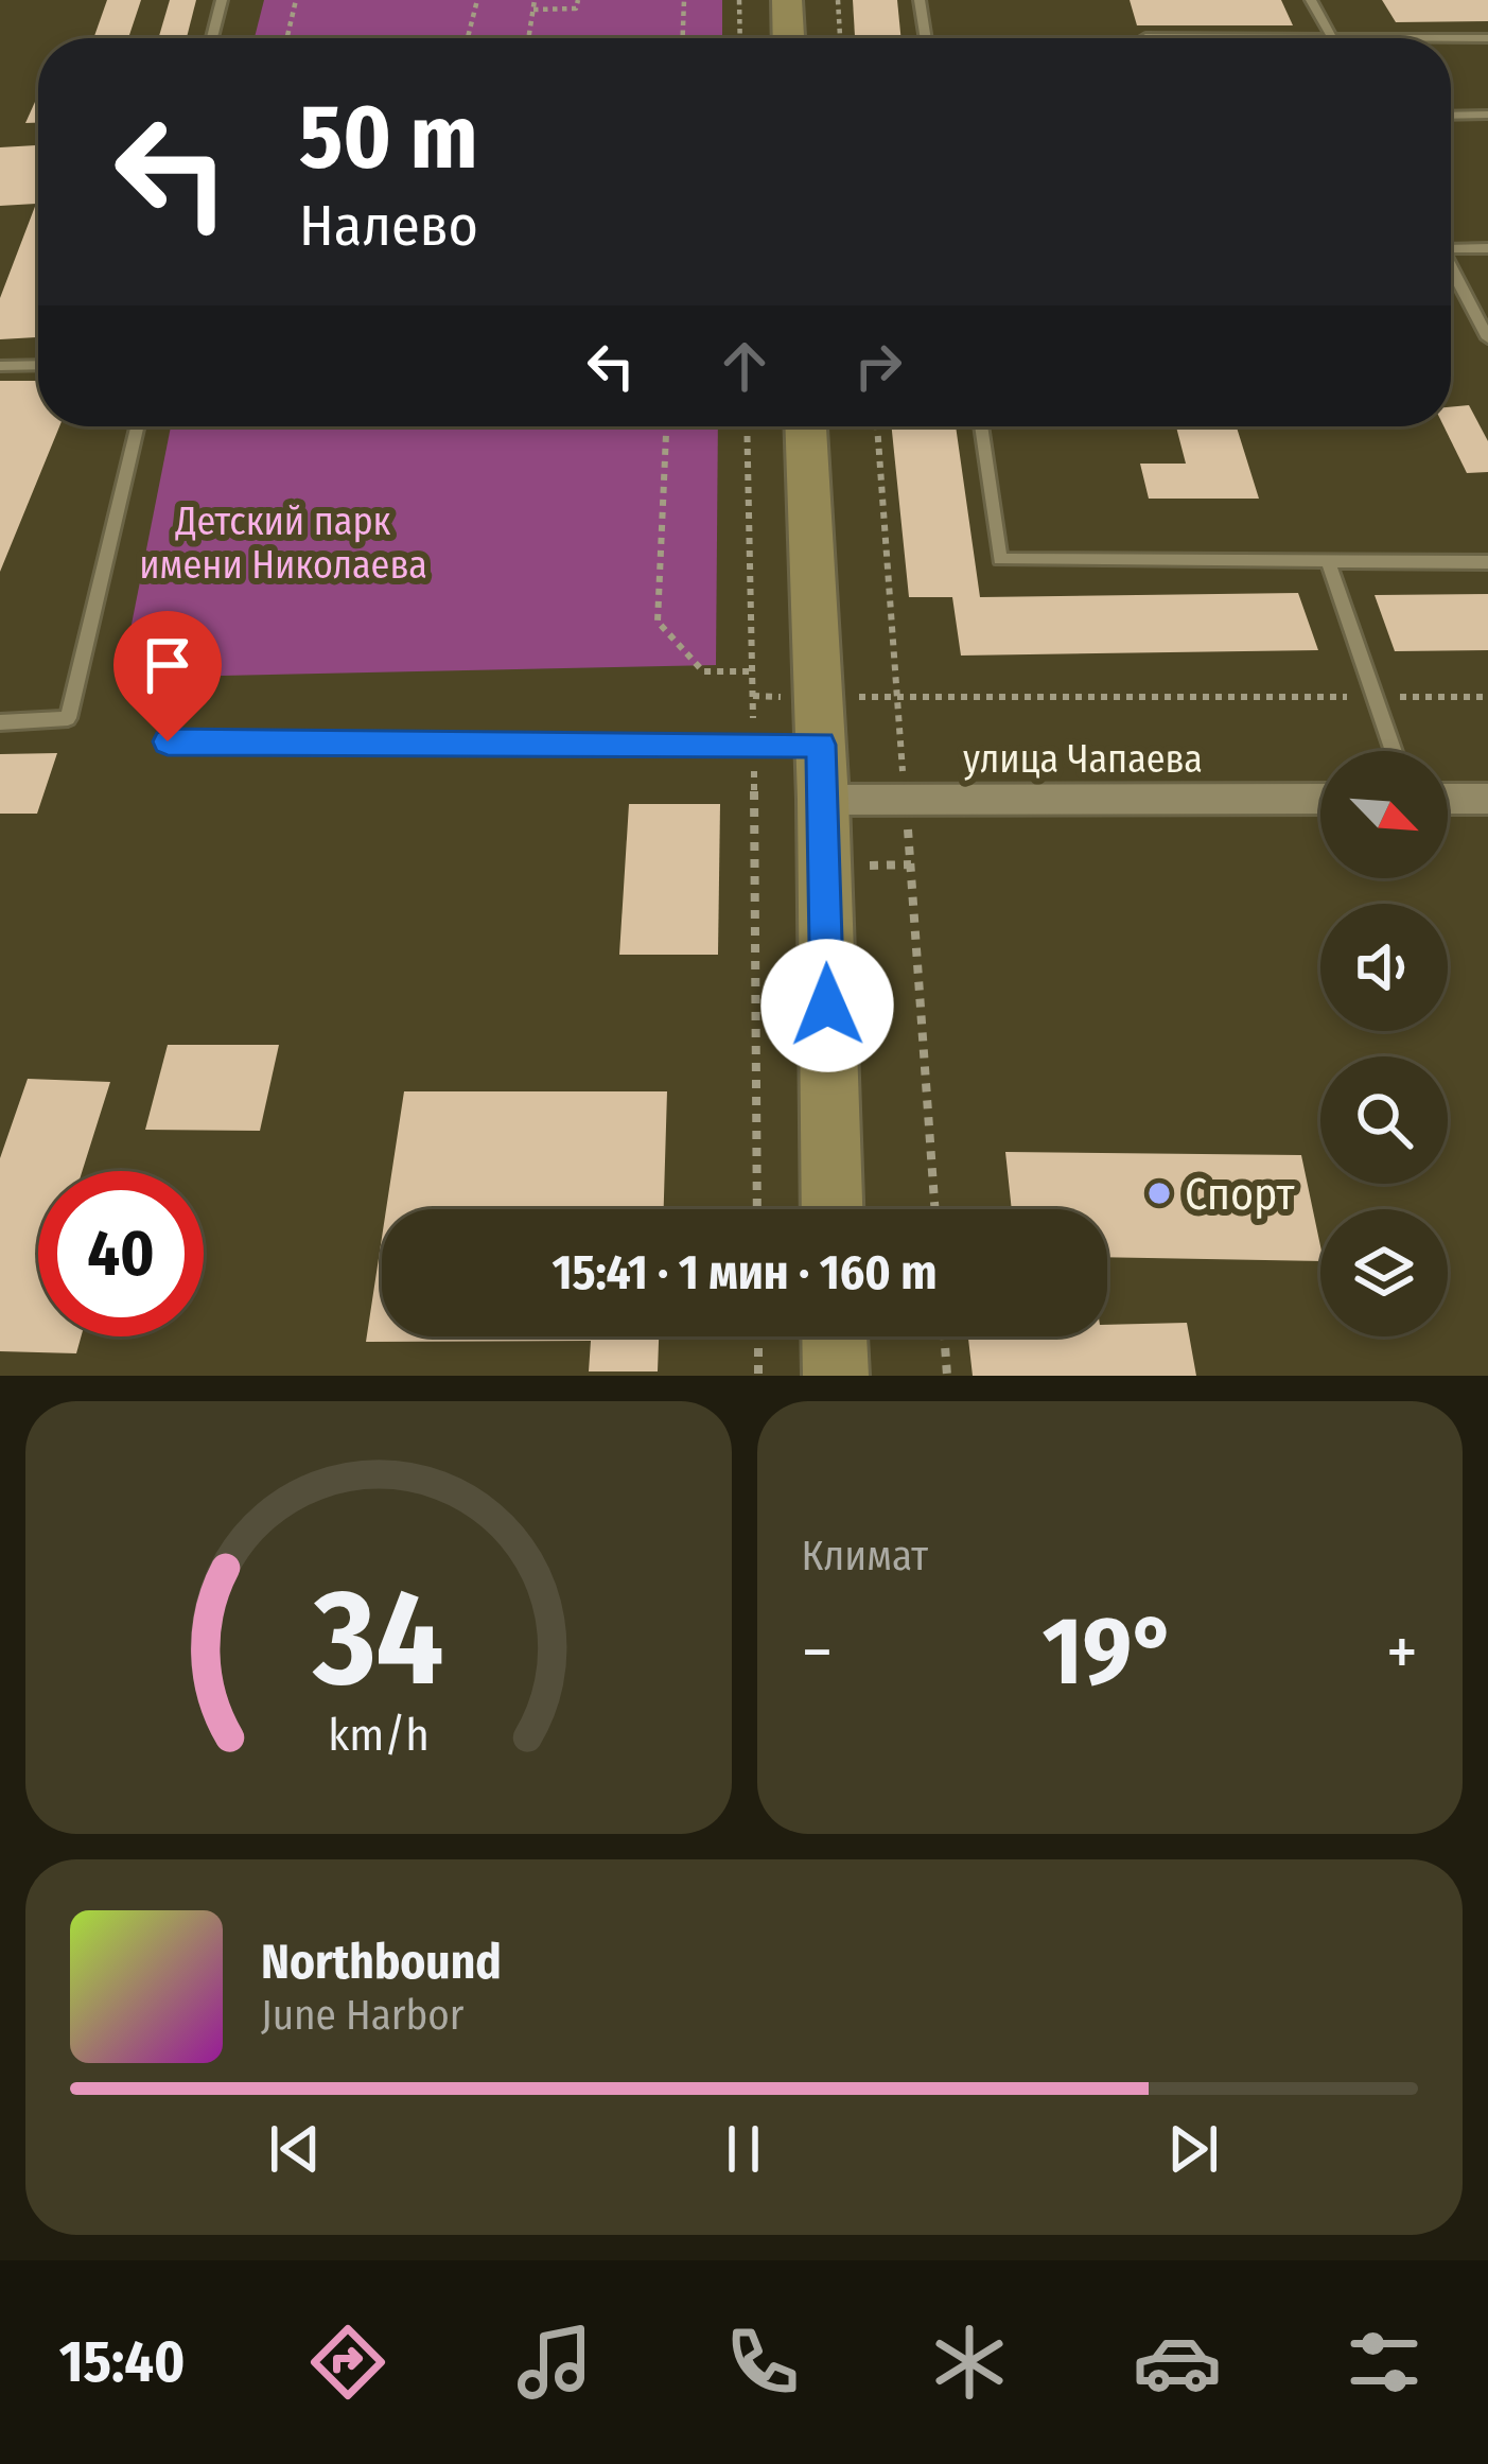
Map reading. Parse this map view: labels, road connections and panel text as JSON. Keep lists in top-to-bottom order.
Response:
{
  "streets": {
    "street": ["улица Чапаева"]
  },
  "parks": ["Детский парк имени Николаева"],
  "places": ["Спорт"],
  "north": "bottom right",
  "page": {
    "turn": ["50 m", "Налево"],
    "limit": "40",
    "trip": "15:41 · 1 мин · 160 m",
    "tile": "Климат",
    "heat": ["−", "19°", "+"],
    "song": ["Northbound", "June Harbor"],
    "tabs": "15:40",
    "gauge": ["34", "km/h"]
  }
}
